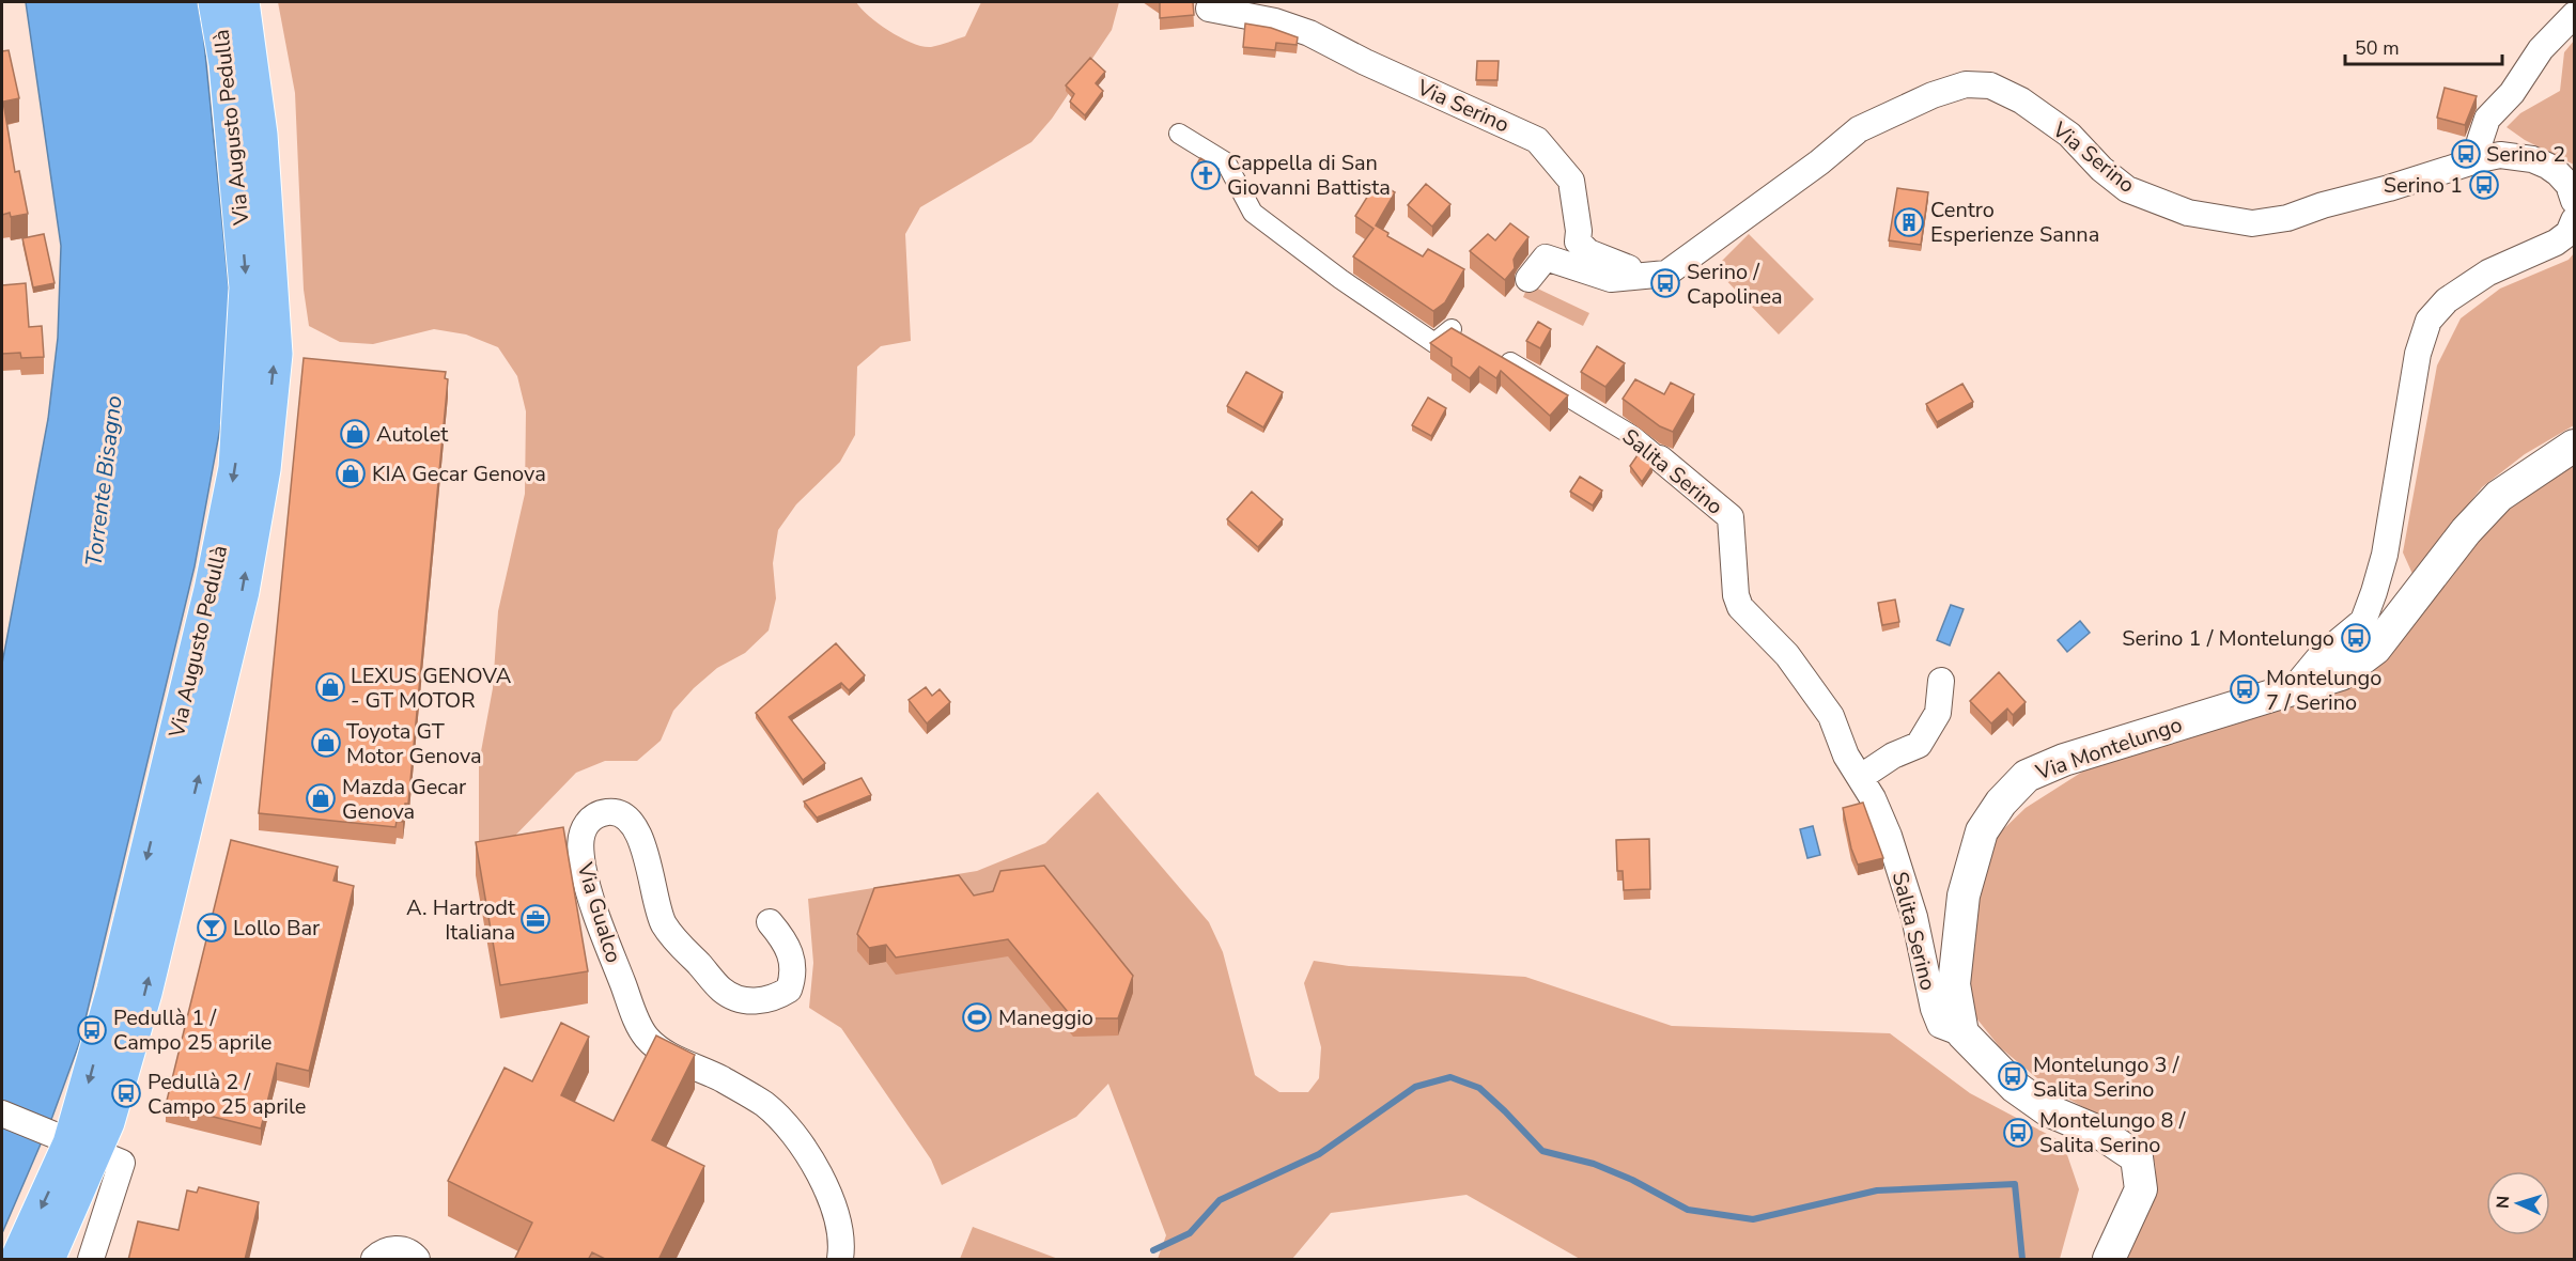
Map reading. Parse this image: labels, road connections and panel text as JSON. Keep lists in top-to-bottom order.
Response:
{
  "streets": {
    "main road": ["Via Augusto Pedullà"],
    "street": [
      "Via Serino",
      "Salita Serino",
      "Via Montelungo",
      "Via Gualco"
    ]
  },
  "crossings": [
    ["Salita Serino", "Via Montelungo"]
  ],
  "water": ["Torrente Bisagno"],
  "places": {
    "bus stop": [
      "Serino 2",
      "Serino 1",
      "Serino / Capolinea",
      "Serino 1 / Montelungo",
      "Montelungo 7 / Serino",
      "Pedullà 1 / Campo 25 aprile",
      "Montelungo 3 / Salita Serino",
      "Pedullà 2 / Campo 25 aprile",
      "Montelungo 8 / Salita Serino"
    ],
    "church": ["Cappella di San Giovanni Battista"],
    "building": ["Centro Esperienze Sanna"],
    "shop": [
      "Autolet",
      "KIA Gecar Genova",
      "LEXUS GENOVA - GT MOTOR",
      "Toyota GT Motor Genova",
      "Mazda Gecar Genova"
    ],
    "office": ["A. Hartrodt Italiana"],
    "bar": ["Lollo Bar"],
    "sports": ["Maneggio"]
  },
  "scale_bar": "50 m",
  "north": "left"
}
